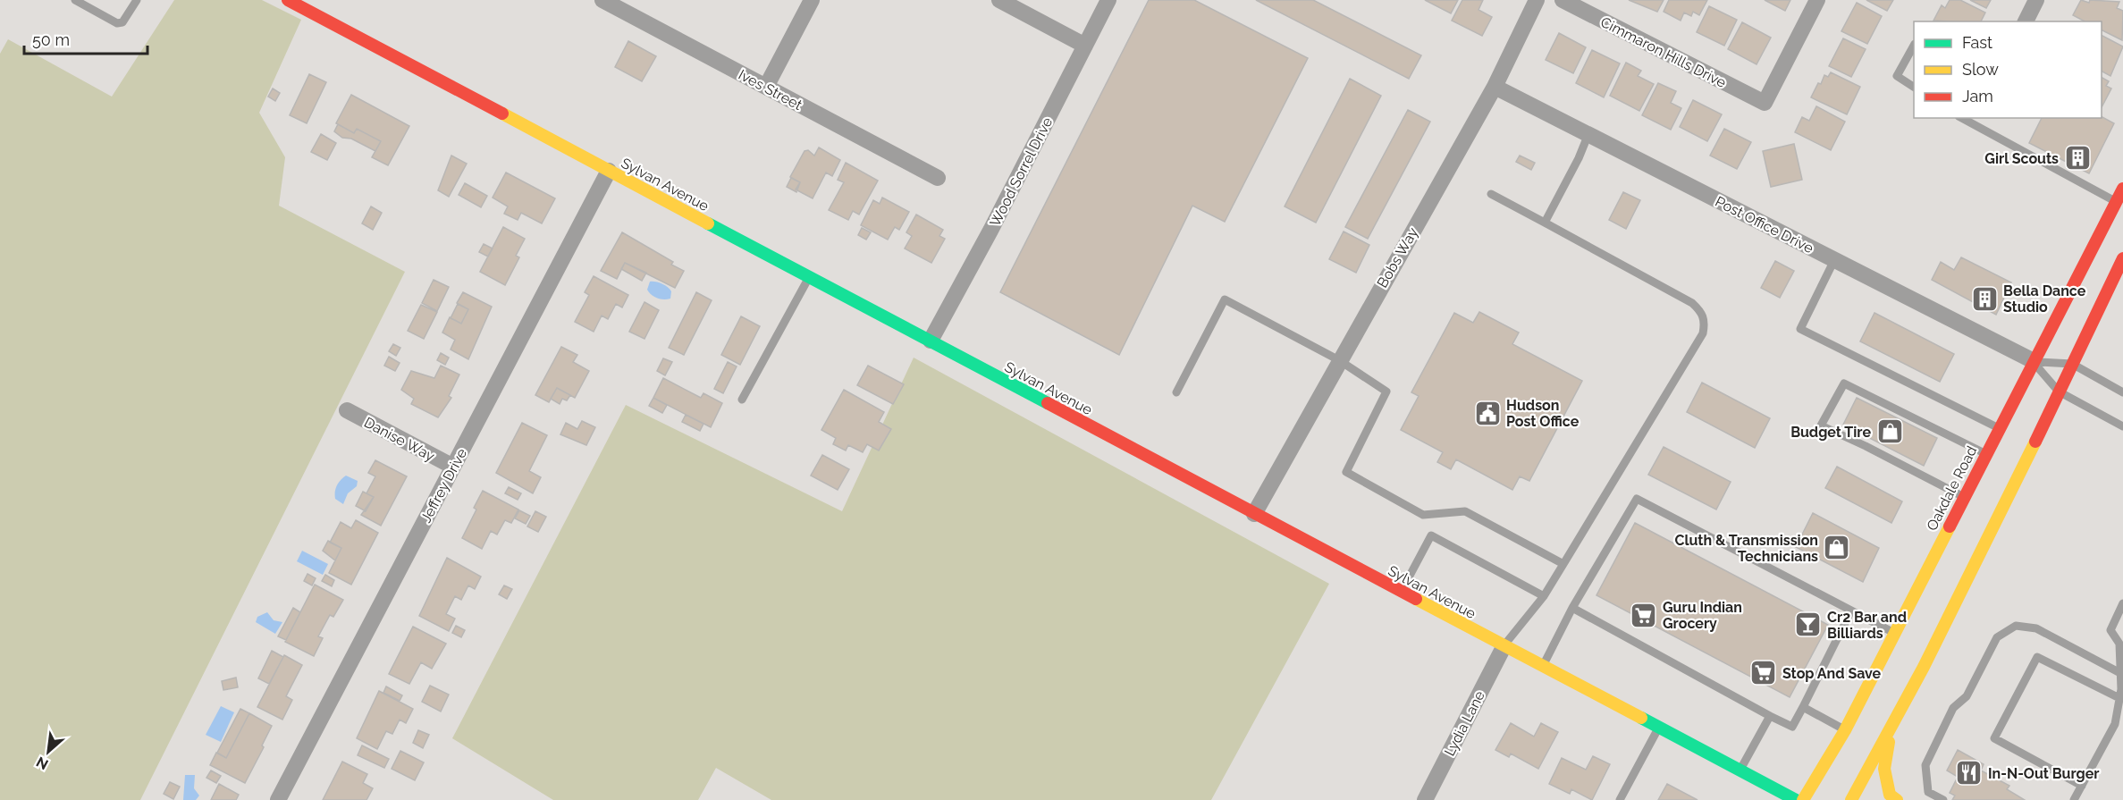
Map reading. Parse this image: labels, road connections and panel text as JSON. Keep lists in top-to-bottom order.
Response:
{
  "streets": {
    "main road": ["Sylvan Avenue", "Oakdale Road"],
    "street": [
      "Cimmaron Hills Drive",
      "Ives Street",
      "Wood Sorrel Drive",
      "Post Office Drive",
      "Bobs Way",
      "Danise Way",
      "Jeffrey Drive",
      "Lydia Lane"
    ]
  },
  "crossings": [
    ["Wood Sorrel Drive", "Sylvan Avenue"],
    ["Sylvan Avenue", "Bobs Way"],
    ["Sylvan Avenue", "Jeffrey Drive"],
    ["Sylvan Avenue", "Lydia Lane"],
    ["Post Office Drive", "Bobs Way"],
    ["Post Office Drive", "Oakdale Road"],
    ["Danise Way", "Jeffrey Drive"]
  ],
  "places": {
    "building": ["Girl Scouts", "Bella Dance Studio"],
    "public building": ["Hudson Post Office"],
    "shop": ["Budget Tire", "Cluth & Transmission Technicians"],
    "supermarket": ["Guru Indian Grocery", "Stop And Save"],
    "bar": ["Cr2 Bar and Billiards"],
    "restaurant": ["In-N-Out Burger"]
  },
  "legend": ["Fast", "Slow", "Jam"],
  "scale_bar": "50 m",
  "north": "bottom left"
}
